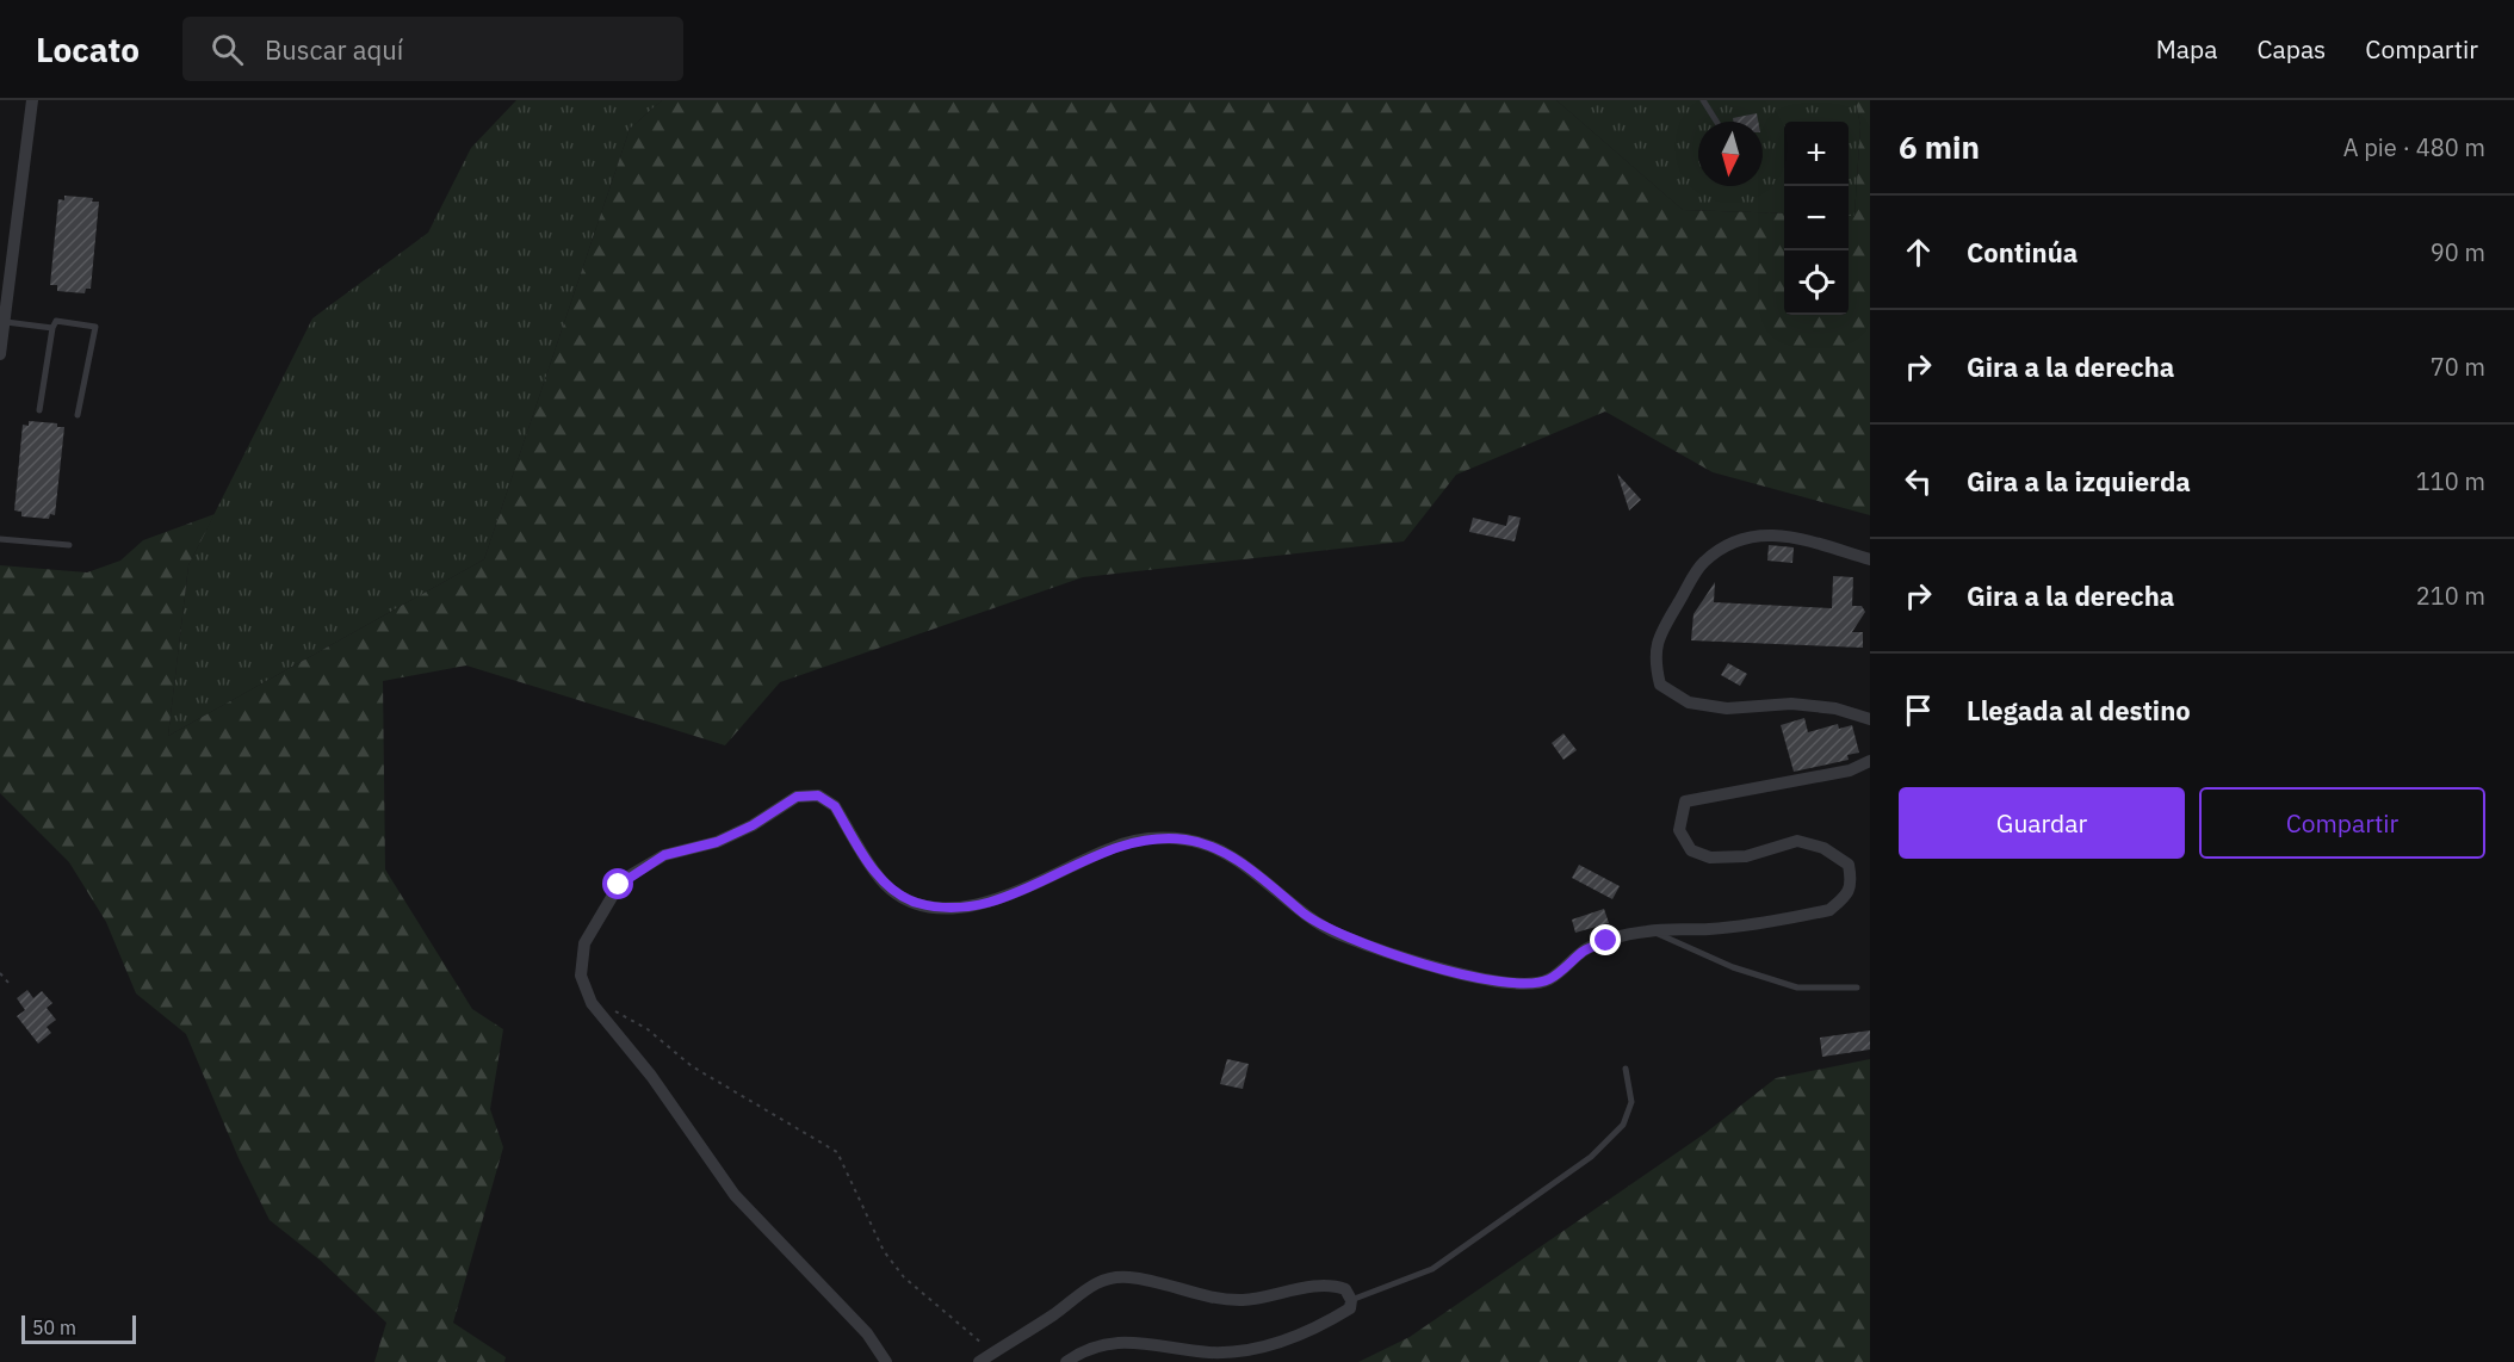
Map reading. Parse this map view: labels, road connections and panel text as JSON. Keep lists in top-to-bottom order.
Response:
{
  "scale_bar": "50 m",
  "north": "bottom",
  "page": {
    "header": "Locato",
    "search": "Buscar aquí",
    "nav": ["Mapa", "Capas", "Compartir"],
    "heading": ["6 min", "A pie · 480 m"],
    "map_buttons": ["+", "−"],
    "list": [
      ["Continúa", "90 m"],
      ["Gira a la derecha", "70 m"],
      ["Gira a la izquierda", "110 m"],
      ["Gira a la derecha", "210 m"],
      "Llegada al destino"
    ],
    "buttons": ["Guardar", "Compartir"],
    "scale": "50 m"
  }
}
